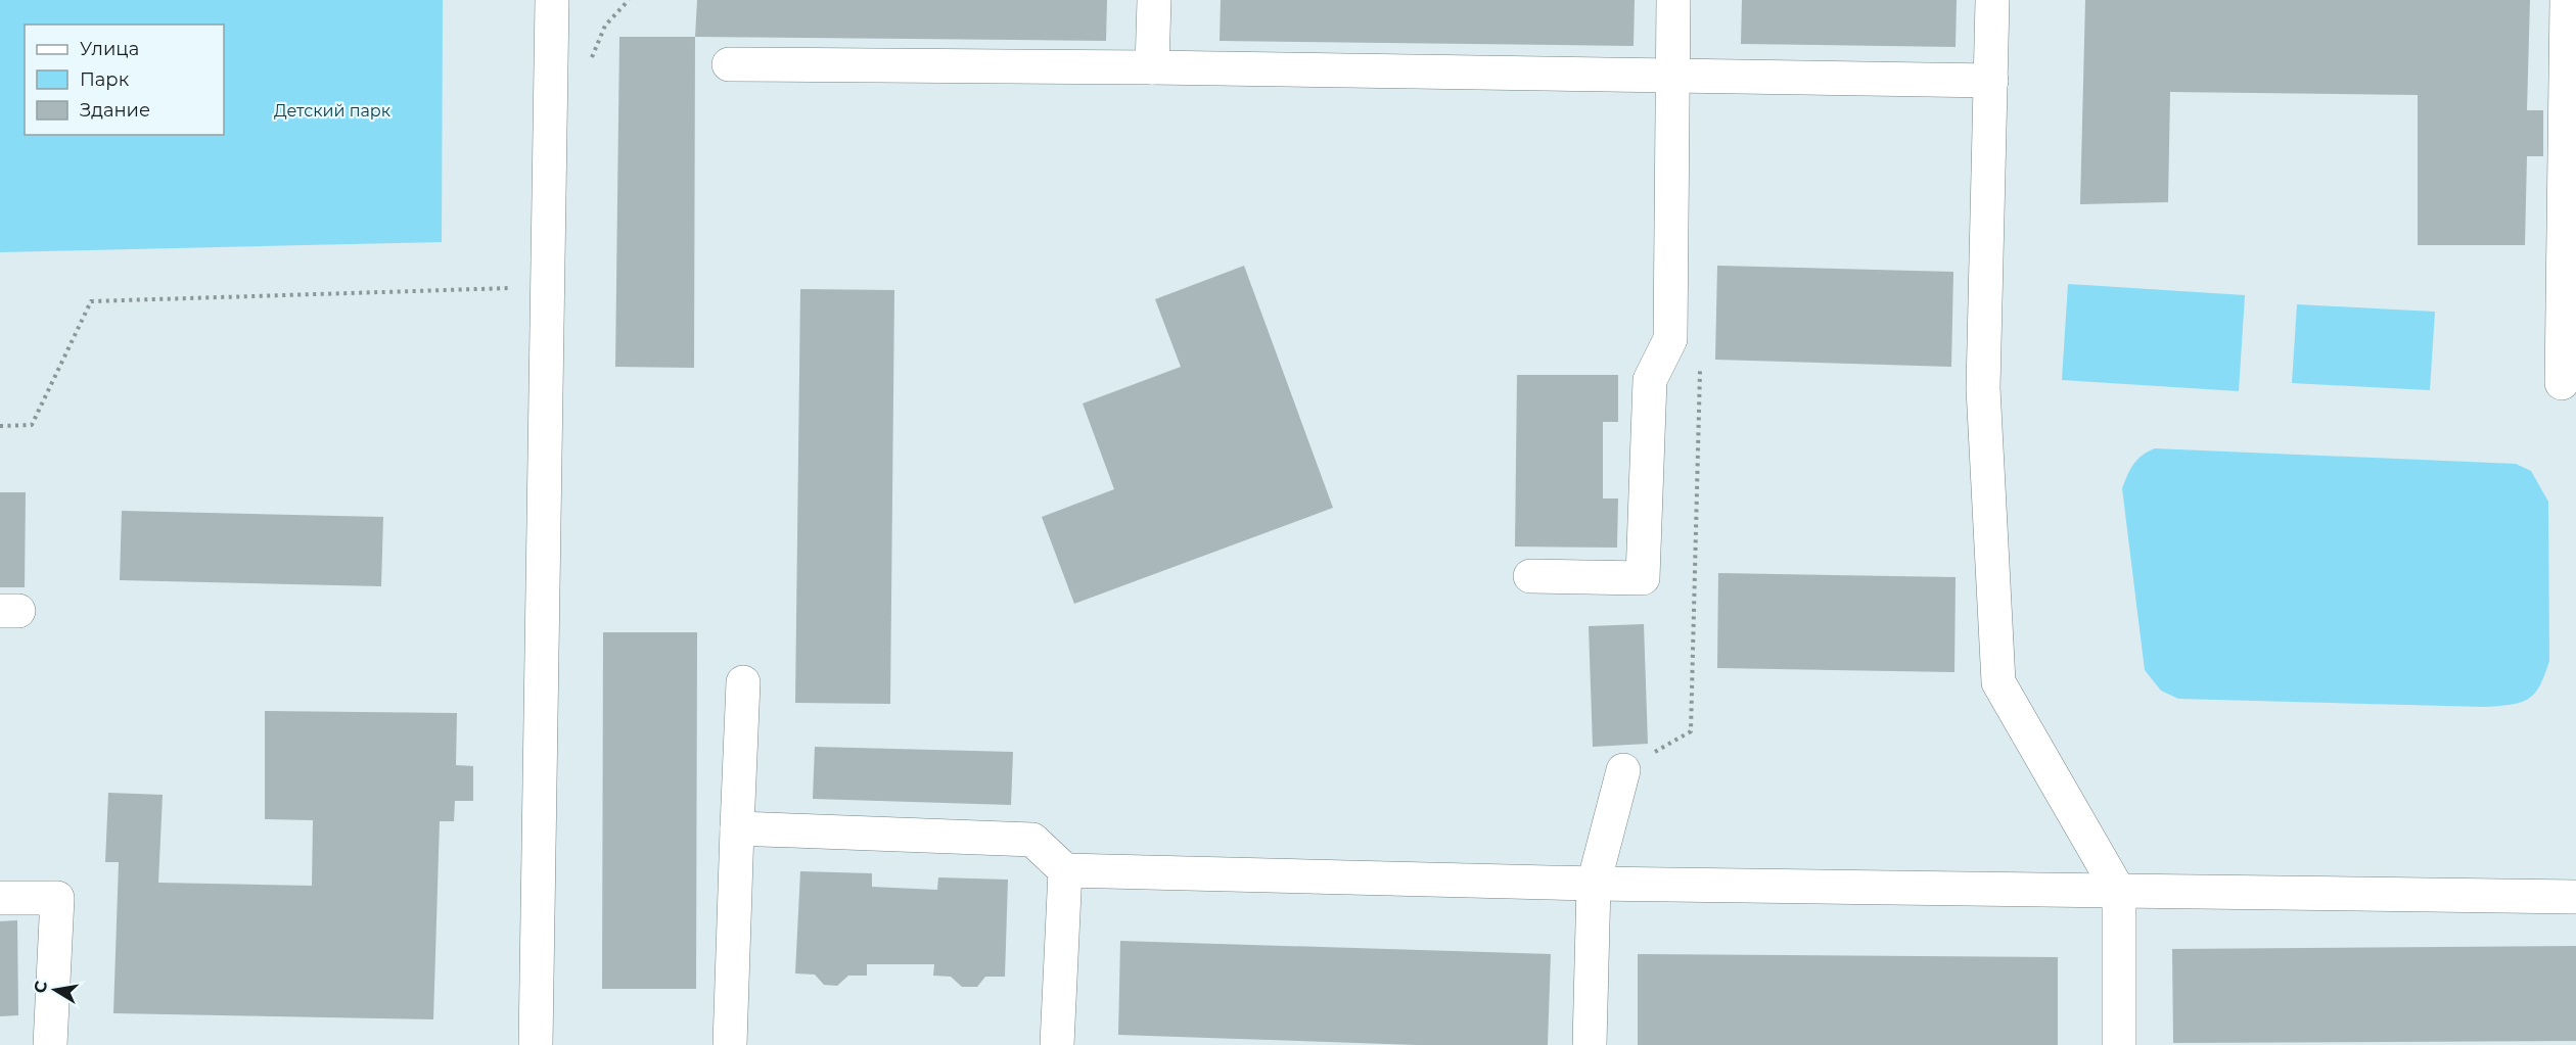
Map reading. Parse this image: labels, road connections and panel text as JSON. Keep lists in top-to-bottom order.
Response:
{
  "parks": ["Детский парк"],
  "legend": ["Улица", "Парк", "Здание"],
  "north": "left"
}
